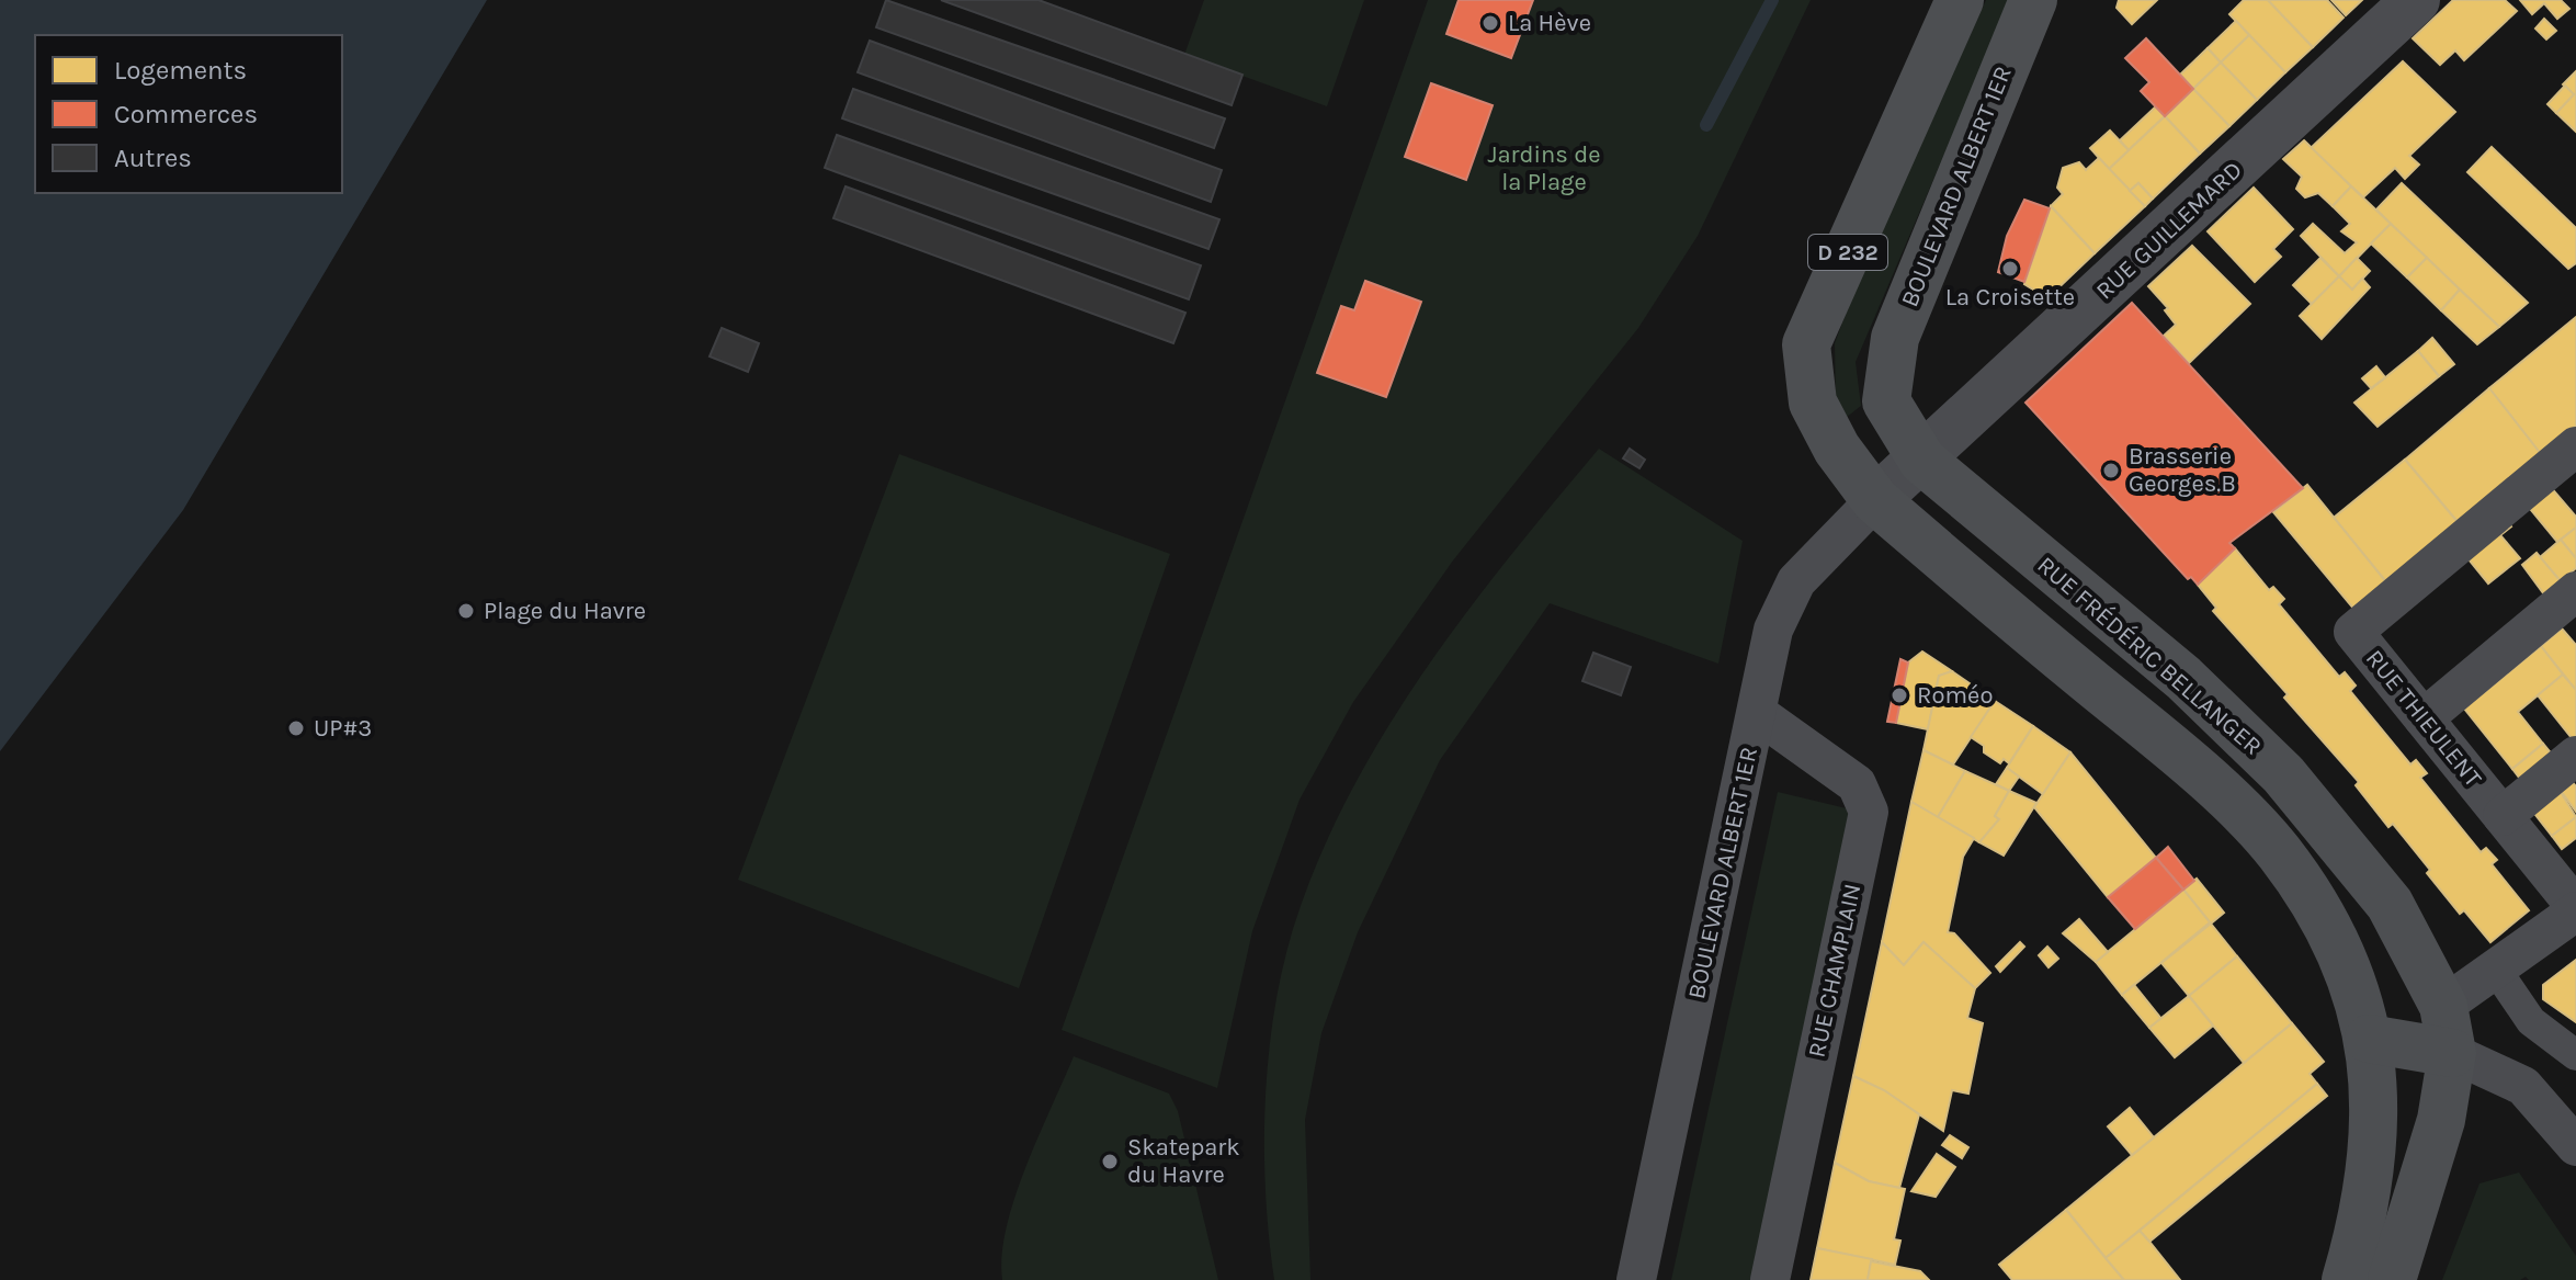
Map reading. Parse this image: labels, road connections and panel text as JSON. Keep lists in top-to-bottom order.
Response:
{
  "streets": {
    "main road": ["BOULEVARD ALBERT 1ER", "D 232", "RUE FRÉDÉRIC BELLANGER"],
    "street": ["RUE GUILLEMARD", "RUE THIEULENT", "RUE CHAMPLAIN"]
  },
  "crossings": [
    ["BOULEVARD ALBERT 1ER", "RUE GUILLEMARD"],
    ["BOULEVARD ALBERT 1ER", "D 232"],
    ["BOULEVARD ALBERT 1ER", "RUE FRÉDÉRIC BELLANGER"],
    ["BOULEVARD ALBERT 1ER", "RUE CHAMPLAIN"],
    ["RUE GUILLEMARD", "RUE FRÉDÉRIC BELLANGER"]
  ],
  "parks": ["Jardins de la Plage"],
  "places": [
    "La Hève",
    "La Croisette",
    "Brasserie Georges.B",
    "Plage du Havre",
    "Roméo",
    "UP#3",
    "Skatepark du Havre"
  ],
  "legend": ["Logements", "Commerces", "Autres"]
}
